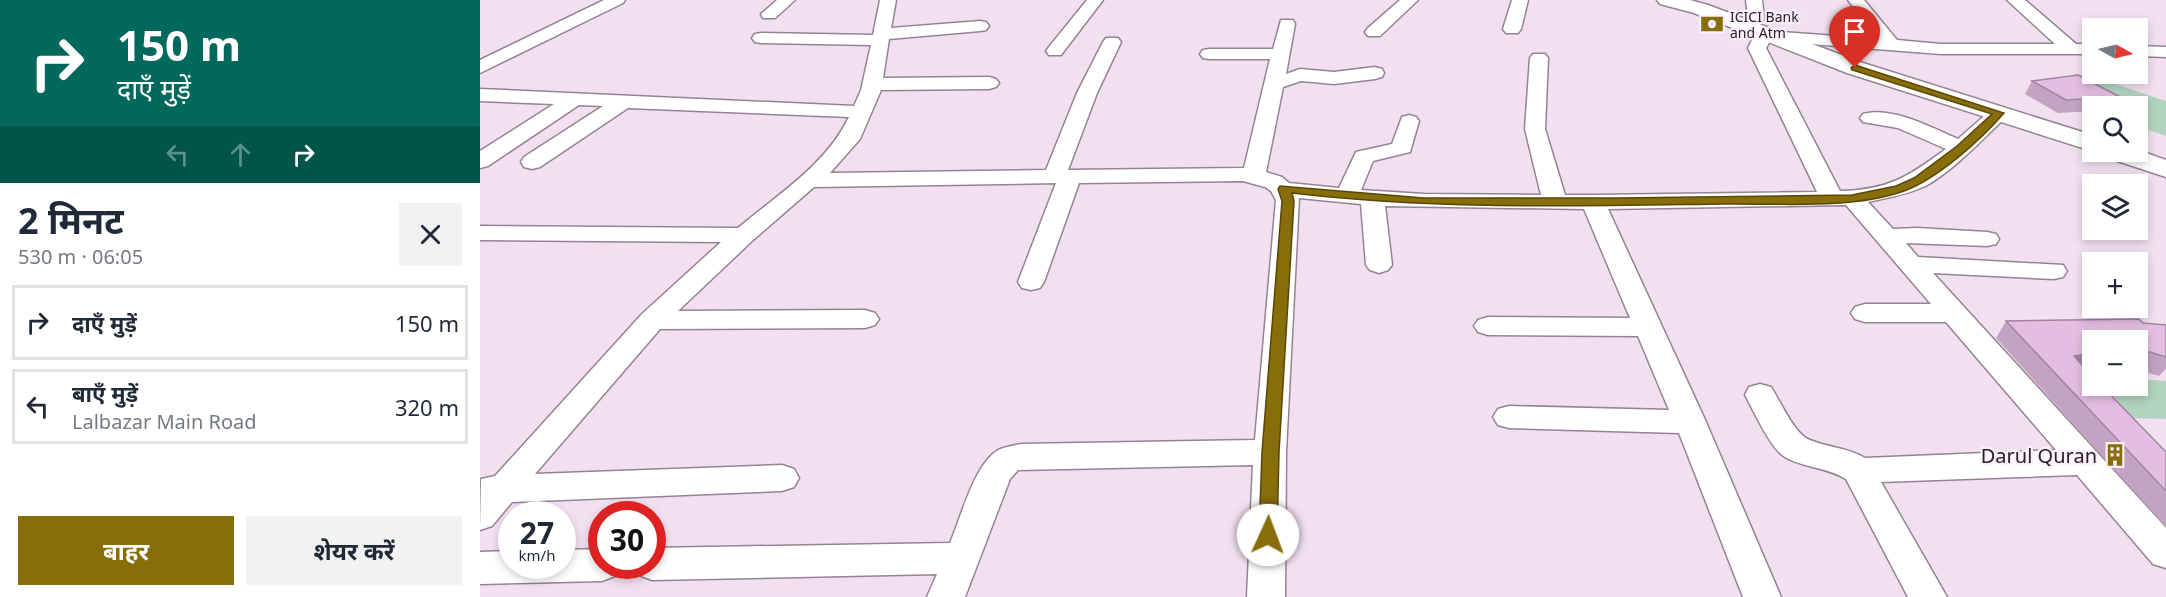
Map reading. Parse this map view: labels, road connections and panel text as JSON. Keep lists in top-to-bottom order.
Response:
{
  "places": {
    "bank": ["ICICI Bank and Atm"],
    "building": ["Darul Quran"]
  },
  "north": "right",
  "page": {
    "turn": ["150 m", "दाएँ मुड़ें"],
    "map_buttons": ["+", "−"],
    "heading": ["2 मिनट", "530 m · 06:05"],
    "list": [
      {
        "name": "दाएँ मुड़ें",
        "value": "150 m"
      },
      {
        "name": "बाएँ मुड़ें",
        "note": "Lalbazar Main Road",
        "value": "320 m"
      }
    ],
    "speed": "27 km/h",
    "limit": "30",
    "buttons": ["बाहर", "शेयर करें"]
  }
}
